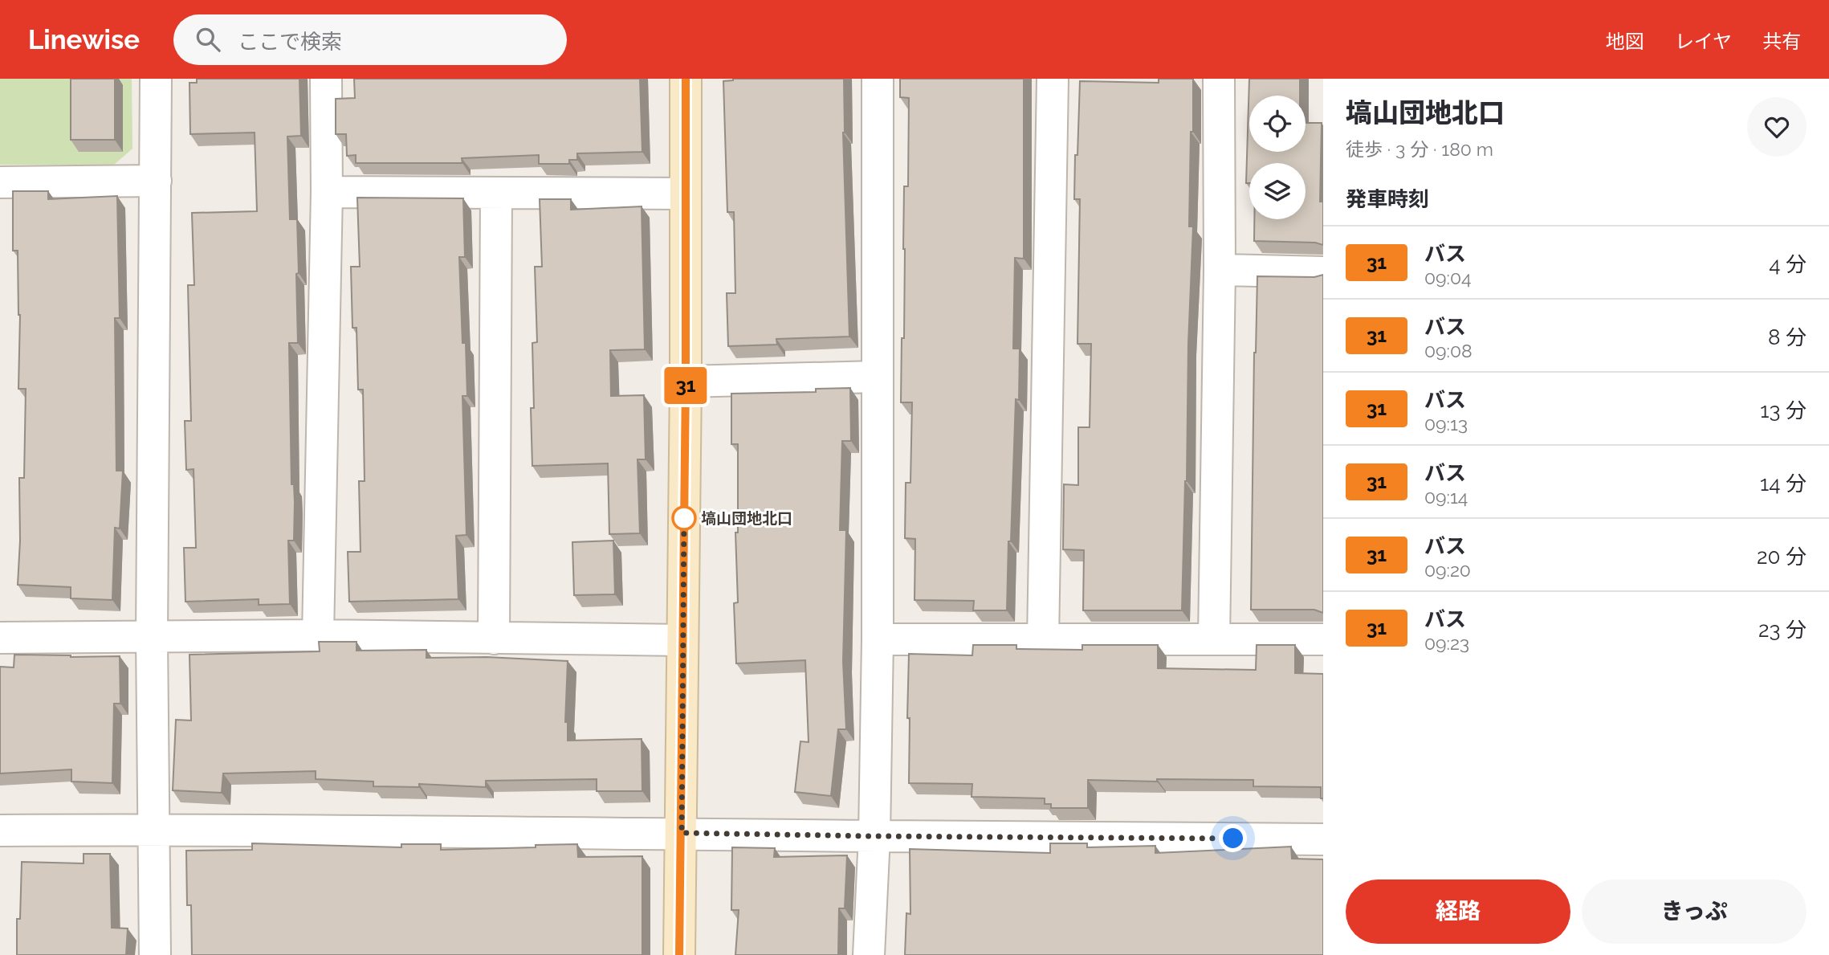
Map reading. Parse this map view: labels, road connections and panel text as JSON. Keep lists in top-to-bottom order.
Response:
{
  "places": ["塙山団地北口"],
  "lines": ["bus line 31"],
  "page": {
    "header": "Linewise",
    "search": "ここで検索",
    "nav": ["地図", "レイヤ", "共有"],
    "on_map": "31",
    "heading": [
      ["塙山団地北口", "徒歩 · 3 分 · 180 m"],
      "発車時刻"
    ],
    "list": [
      {
        "mark": "31",
        "name": "バス",
        "note": "09:04",
        "value": "4 分"
      },
      {
        "mark": "31",
        "name": "バス",
        "note": "09:08",
        "value": "8 分"
      },
      {
        "mark": "31",
        "name": "バス",
        "note": "09:13",
        "value": "13 分"
      },
      {
        "mark": "31",
        "name": "バス",
        "note": "09:14",
        "value": "14 分"
      },
      {
        "mark": "31",
        "name": "バス",
        "note": "09:20",
        "value": "20 分"
      },
      {
        "mark": "31",
        "name": "バス",
        "note": "09:23",
        "value": "23 分"
      }
    ],
    "buttons": ["経路", "きっぷ"]
  }
}
